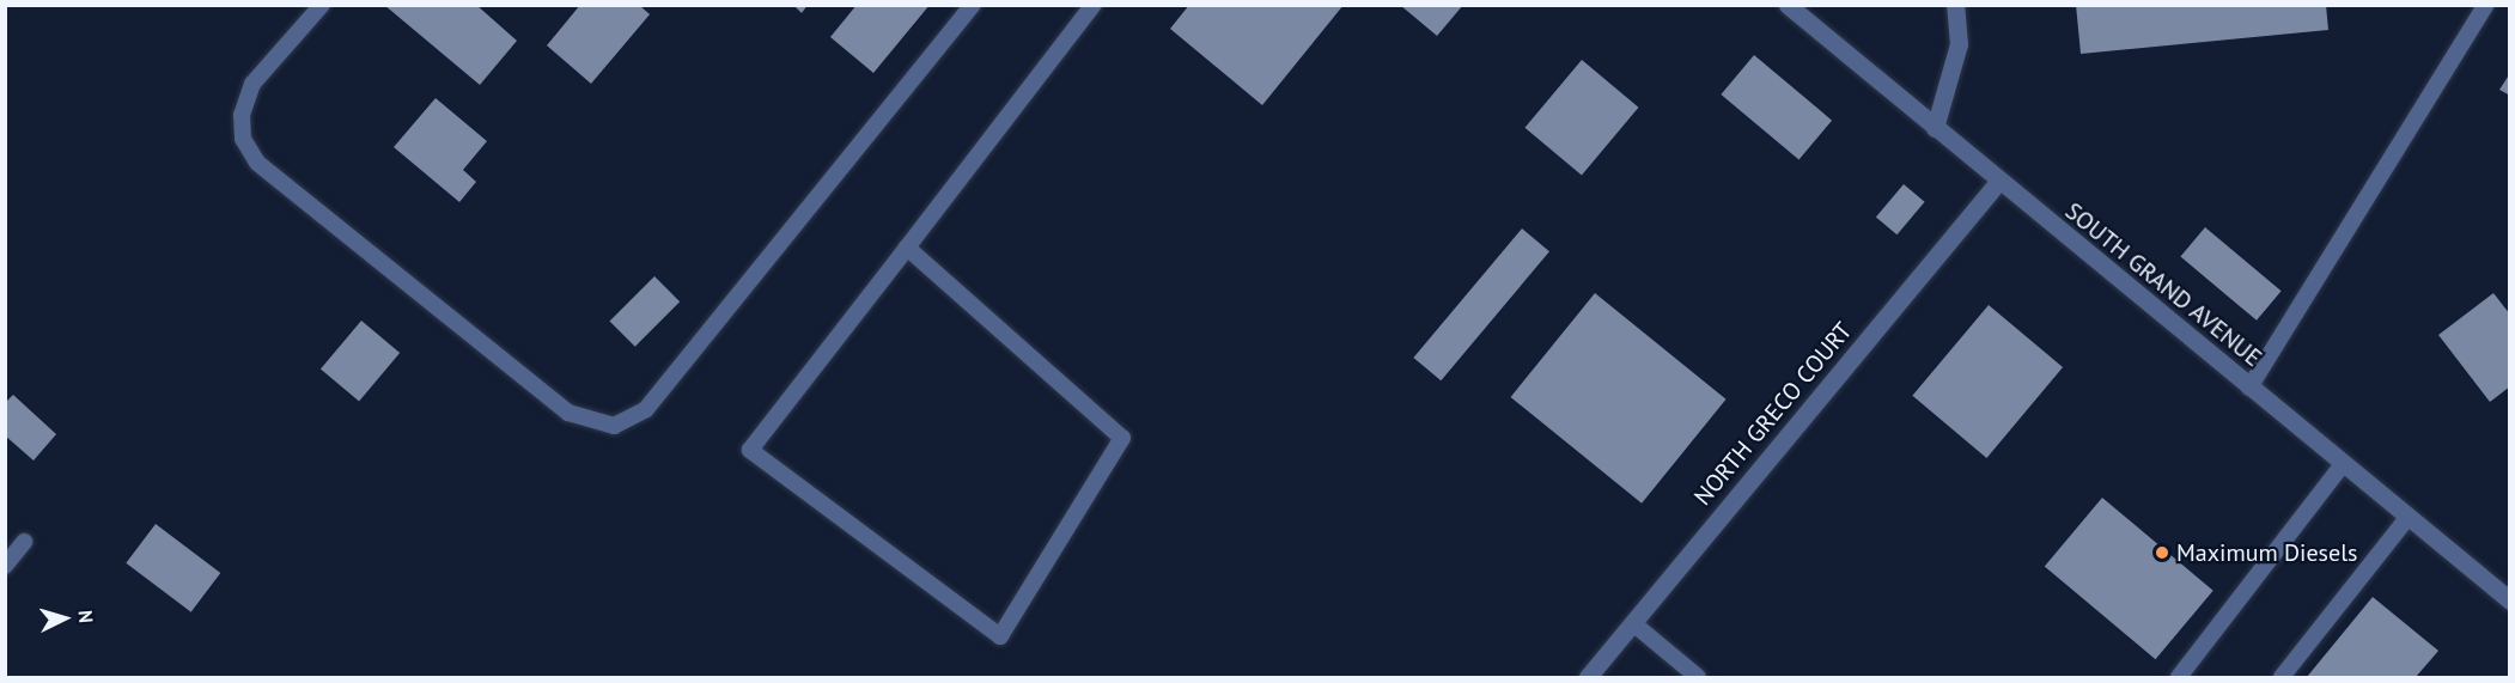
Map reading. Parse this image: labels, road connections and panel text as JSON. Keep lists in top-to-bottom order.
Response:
{
  "streets": {
    "street": ["SOUTH GRAND AVENUE", "NORTH GRECO COURT"]
  },
  "crossings": [
    ["SOUTH GRAND AVENUE", "NORTH GRECO COURT"]
  ],
  "places": ["Maximum Diesels"],
  "north": "right"
}
